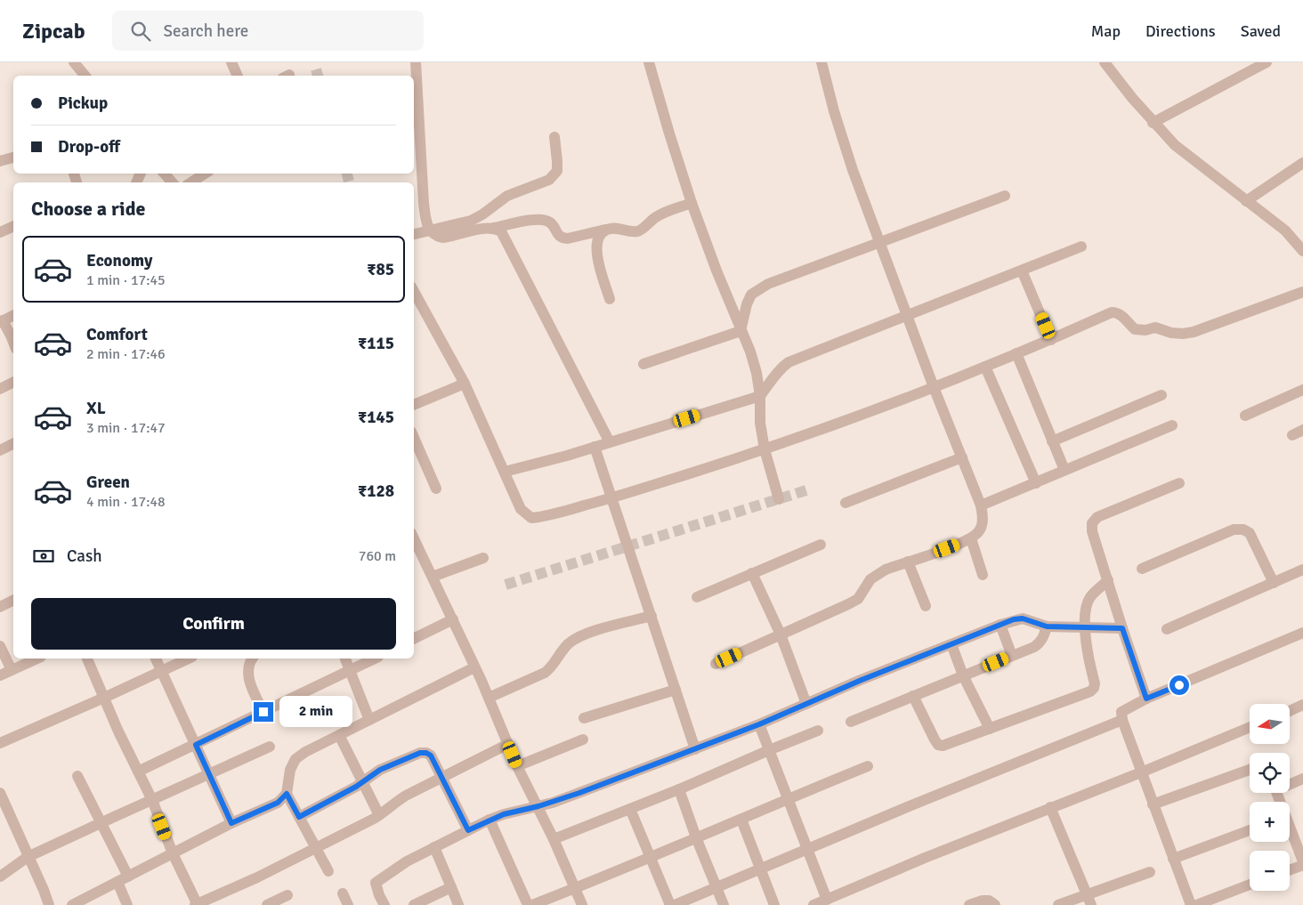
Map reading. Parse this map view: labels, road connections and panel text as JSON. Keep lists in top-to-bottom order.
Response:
{
  "north": "left",
  "page": {
    "header": "Zipcab",
    "search": "Search here",
    "nav": ["Map", "Directions", "Saved"],
    "banner": ["Pickup", "Drop-off"],
    "heading": "Choose a ride",
    "list": [
      {
        "name": "Economy",
        "note": "1 min · 17:45",
        "value": "₹85"
      },
      {
        "name": "Comfort",
        "note": "2 min · 17:46",
        "value": "₹115"
      },
      {
        "name": "XL",
        "note": "3 min · 17:47",
        "value": "₹145"
      },
      {
        "name": "Green",
        "note": "4 min · 17:48",
        "value": "₹128"
      }
    ],
    "pay": ["Cash", "760 m"],
    "buttons": "Confirm",
    "bubble": "2 min",
    "map_buttons": ["+", "−"]
  }
}
